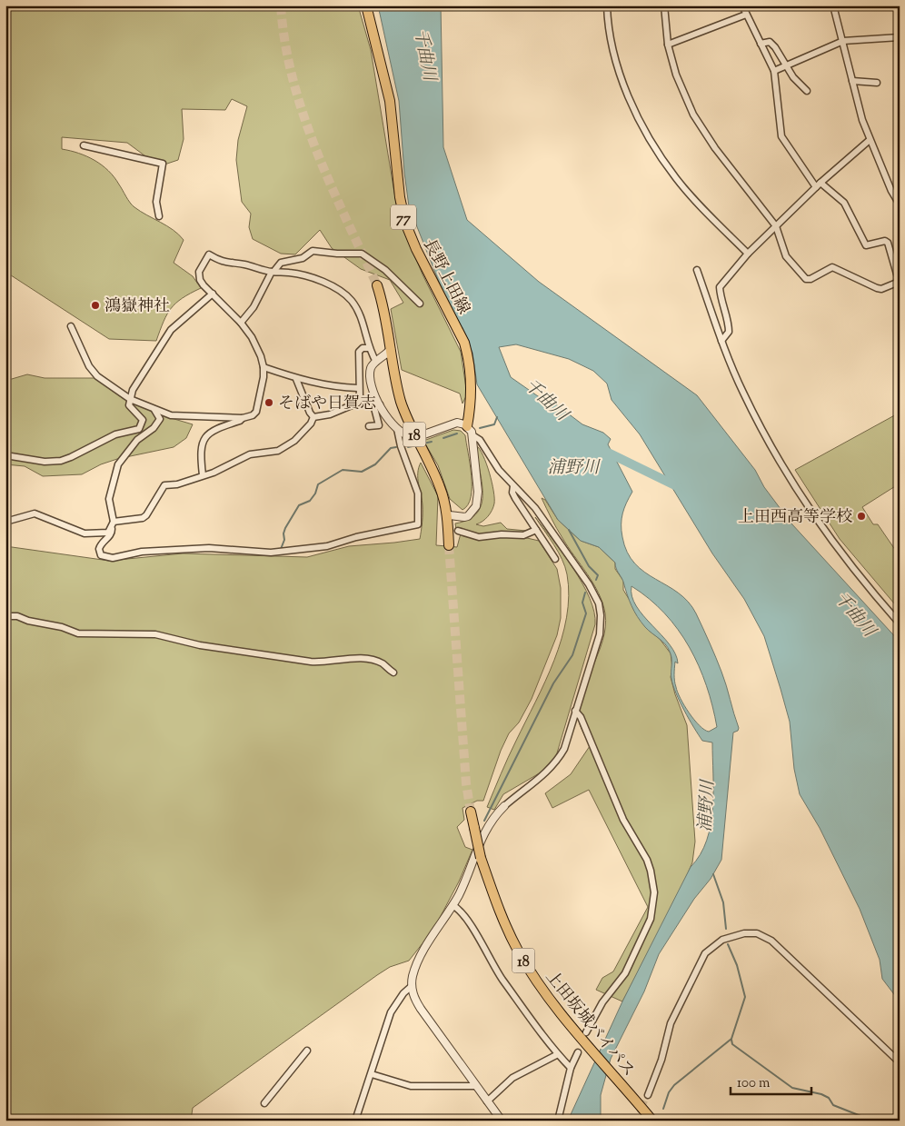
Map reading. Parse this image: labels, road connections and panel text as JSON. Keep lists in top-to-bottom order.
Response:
{
  "streets": {
    "main road": [
      "77",
      "長野上田線",
      "18",
      "上田坂城バイパス"
    ]
  },
  "water": ["千曲川", "浦野川"],
  "places": ["鴻嶽神社", "そばや日賀志", "上田西高等学校"],
  "scale_bar": "100 m"
}
